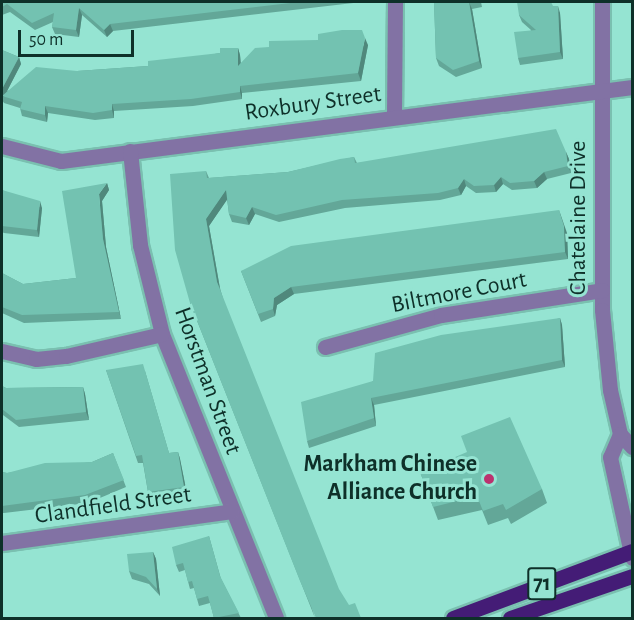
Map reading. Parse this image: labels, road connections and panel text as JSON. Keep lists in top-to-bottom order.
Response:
{
  "streets": {
    "main road": ["71"],
    "street": [
      "Roxbury Street",
      "Chatelaine Drive",
      "Biltmore Court",
      "Horstman Street",
      "Clandfield Street"
    ]
  },
  "crossings": [
    ["Roxbury Street", "Chatelaine Drive"],
    ["Roxbury Street", "Horstman Street"],
    ["Chatelaine Drive", "Biltmore Court"],
    ["Horstman Street", "Clandfield Street"]
  ],
  "places": ["Markham Chinese Alliance Church"],
  "scale_bar": "50 m"
}
